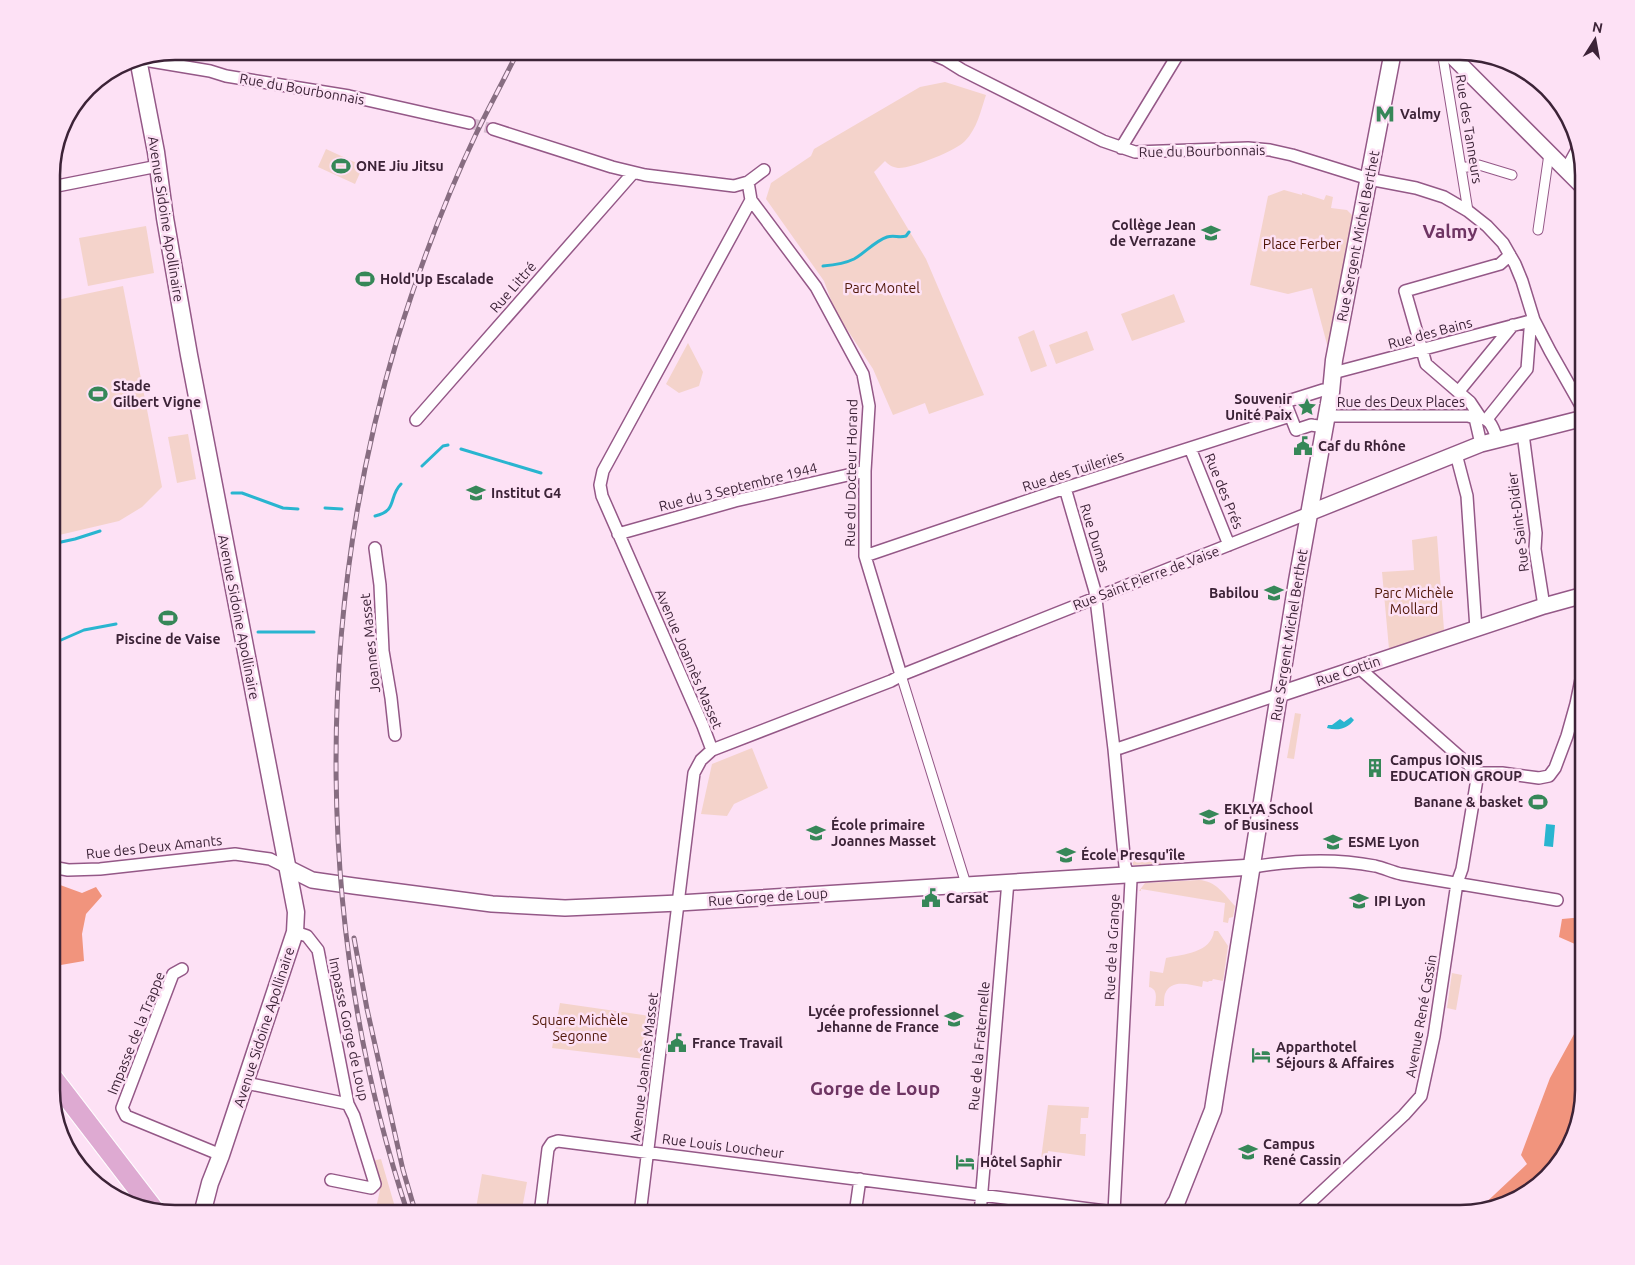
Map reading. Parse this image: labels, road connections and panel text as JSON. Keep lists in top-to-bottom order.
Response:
{
  "streets": {
    "main road": ["Avenue Sidoine Apollinaire", "Rue Sergent Michel Berthet"],
    "street": [
      "Rue du Bourbonnais",
      "Rue des Tanneurs",
      "Rue Littré",
      "Rue des Bains",
      "Rue des Deux Places",
      "Rue des Tuileries",
      "Rue du Docteur Horand",
      "Rue du 3 Septembre 1944",
      "Rue des Prés",
      "Rue Saint-Didier",
      "Rue Dumas",
      "Rue Saint Pierre de Vaise",
      "Joannes Masset",
      "Avenue Joannès Masset",
      "Rue Cottin",
      "Rue des Deux Amants",
      "Rue Gorge de Loup",
      "Rue de la Grange",
      "Avenue René Cassin",
      "Impasse Gorge de Loup",
      "Impasse de la Trappe",
      "Rue de la Fraternelle",
      "Rue Louis Loucheur"
    ]
  },
  "crossings": [
    ["Rue du Bourbonnais", "Rue des Tanneurs"],
    ["Rue du Bourbonnais", "Rue Sergent Michel Berthet"],
    ["Rue du Bourbonnais", "Rue des Bains"],
    ["Avenue Sidoine Apollinaire", "Rue des Deux Amants"],
    ["Avenue Sidoine Apollinaire", "Rue Gorge de Loup"],
    ["Avenue Sidoine Apollinaire", "Impasse Gorge de Loup"],
    ["Avenue Sidoine Apollinaire", "Impasse de la Trappe"],
    ["Rue Sergent Michel Berthet", "Rue des Bains"],
    ["Rue Sergent Michel Berthet", "Rue des Deux Places"],
    ["Rue Sergent Michel Berthet", "Rue Saint Pierre de Vaise"],
    ["Rue Sergent Michel Berthet", "Rue Cottin"],
    ["Rue Sergent Michel Berthet", "Rue Gorge de Loup"],
    ["Rue des Deux Places", "Rue des Tuileries"],
    ["Rue des Tuileries", "Rue du Docteur Horand"],
    ["Rue des Tuileries", "Rue des Prés"],
    ["Rue des Tuileries", "Rue Dumas"],
    ["Rue du Docteur Horand", "Rue du 3 Septembre 1944"],
    ["Rue du Docteur Horand", "Rue Saint Pierre de Vaise"],
    ["Rue du Docteur Horand", "Avenue Joannès Masset"],
    ["Rue du Docteur Horand", "Rue Gorge de Loup"],
    ["Rue du 3 Septembre 1944", "Avenue Joannès Masset"],
    ["Rue des Prés", "Rue Saint Pierre de Vaise"],
    ["Rue Saint-Didier", "Rue Saint Pierre de Vaise"],
    ["Rue Saint-Didier", "Rue Cottin"],
    ["Rue Dumas", "Rue Saint Pierre de Vaise"],
    ["Rue Dumas", "Rue de la Grange"],
    ["Rue Saint Pierre de Vaise", "Avenue Joannès Masset"],
    ["Rue Saint Pierre de Vaise", "Rue de la Grange"],
    ["Avenue Joannès Masset", "Rue Gorge de Loup"],
    ["Avenue Joannès Masset", "Rue Louis Loucheur"],
    ["Rue Cottin", "Rue de la Grange"],
    ["Rue des Deux Amants", "Rue Gorge de Loup"],
    ["Rue Gorge de Loup", "Rue de la Grange"],
    ["Rue Gorge de Loup", "Rue de la Fraternelle"],
    ["Rue de la Fraternelle", "Rue Louis Loucheur"]
  ],
  "districts": ["Valmy", "Gorge de Loup"],
  "parks": [
    "Place Ferber",
    "Parc Montel",
    "Parc Michèle Mollard",
    "Square Michèle Segonne"
  ],
  "places": {
    "metro station": ["Valmy"],
    "sports": [
      "ONE Jiu Jitsu",
      "Hold'Up Escalade",
      "Stade Gilbert Vigne",
      "Piscine de Vaise",
      "Banane & basket"
    ],
    "school or university": [
      "Collège Jean de Verrazane",
      "Institut G4",
      "Babilou",
      "EKLYA School of Business",
      "École primaire Joannes Masset",
      "ESME Lyon",
      "École Presqu'île",
      "IPI Lyon",
      "Lycée professionnel Jehanne de France",
      "Campus René Cassin"
    ],
    "place": ["Souvenir Unité Paix"],
    "public building": ["Caf du Rhône", "Carsat", "France Travail"],
    "building": ["Campus IONIS EDUCATION GROUP"],
    "hotel": ["Apparthotel Séjours & Affaires", "Hôtel Saphir"]
  },
  "north": "top"
}
